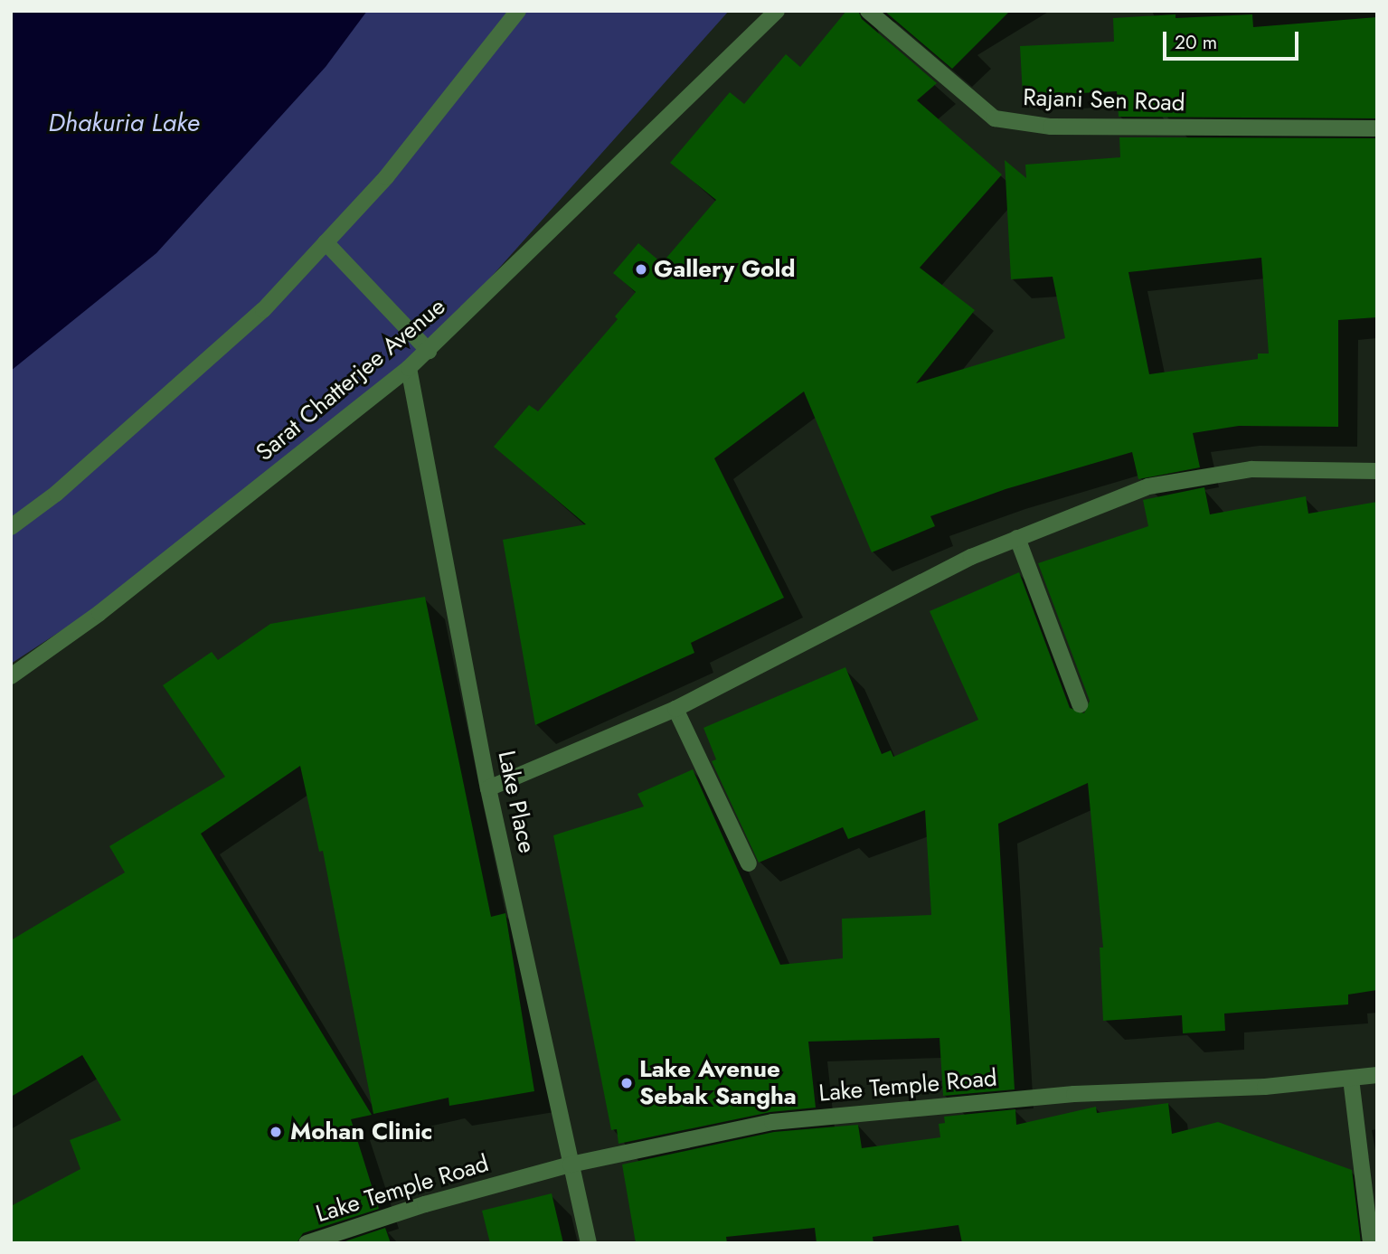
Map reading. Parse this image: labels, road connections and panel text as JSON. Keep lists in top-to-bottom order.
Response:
{
  "streets": {
    "street": [
      "Rajani Sen Road",
      "Sarat Chatterjee Avenue",
      "Lake Place",
      "Lake Temple Road"
    ]
  },
  "crossings": [
    ["Sarat Chatterjee Avenue", "Lake Place"],
    ["Lake Place", "Lake Temple Road"]
  ],
  "water": ["Dhakuria Lake"],
  "places": ["Gallery Gold", "Lake Avenue Sebak Sangha", "Mohan Clinic"],
  "scale_bar": "20 m"
}
